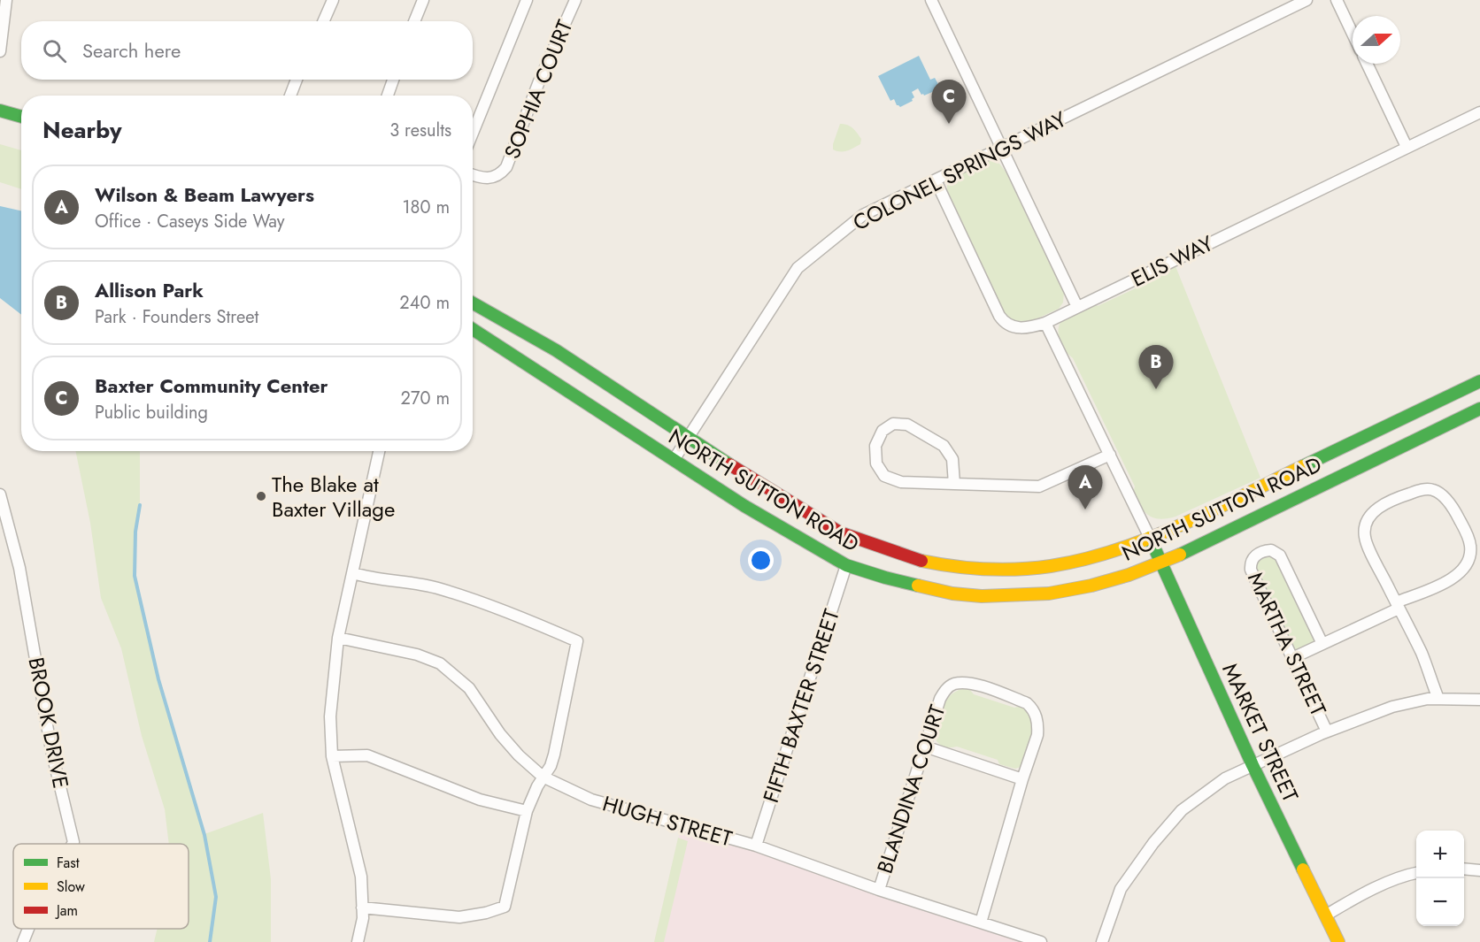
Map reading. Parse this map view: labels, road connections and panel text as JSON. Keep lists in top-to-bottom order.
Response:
{
  "streets": {
    "main road": ["NORTH SUTTON ROAD", "MARKET STREET"],
    "street": [
      "SOPHIA COURT",
      "COLONEL SPRINGS WAY",
      "ELIS WAY",
      "MARTHA STREET",
      "FIFTH BAXTER STREET",
      "BROOK DRIVE",
      "BLANDINA COURT",
      "HUGH STREET"
    ]
  },
  "crossings": [
    ["COLONEL SPRINGS WAY", "ELIS WAY"],
    ["COLONEL SPRINGS WAY", "NORTH SUTTON ROAD"],
    ["NORTH SUTTON ROAD", "FIFTH BAXTER STREET"],
    ["NORTH SUTTON ROAD", "MARKET STREET"],
    ["FIFTH BAXTER STREET", "HUGH STREET"],
    ["BLANDINA COURT", "HUGH STREET"]
  ],
  "places": ["The Blake at Baxter Village"],
  "legend": ["Fast", "Slow", "Jam"],
  "north": "right",
  "page": {
    "search": "Search here",
    "pins": ["C", "B", "A"],
    "heading": ["Nearby", "3 results"],
    "list": [
      {
        "mark": "A",
        "name": "Wilson & Beam Lawyers",
        "note": "Office · Caseys Side Way",
        "value": "180 m"
      },
      {
        "mark": "B",
        "name": "Allison Park",
        "note": "Park · Founders Street",
        "value": "240 m"
      },
      {
        "mark": "C",
        "name": "Baxter Community Center",
        "note": "Public building",
        "value": "270 m"
      }
    ],
    "map_buttons": ["+", "−"]
  }
}
